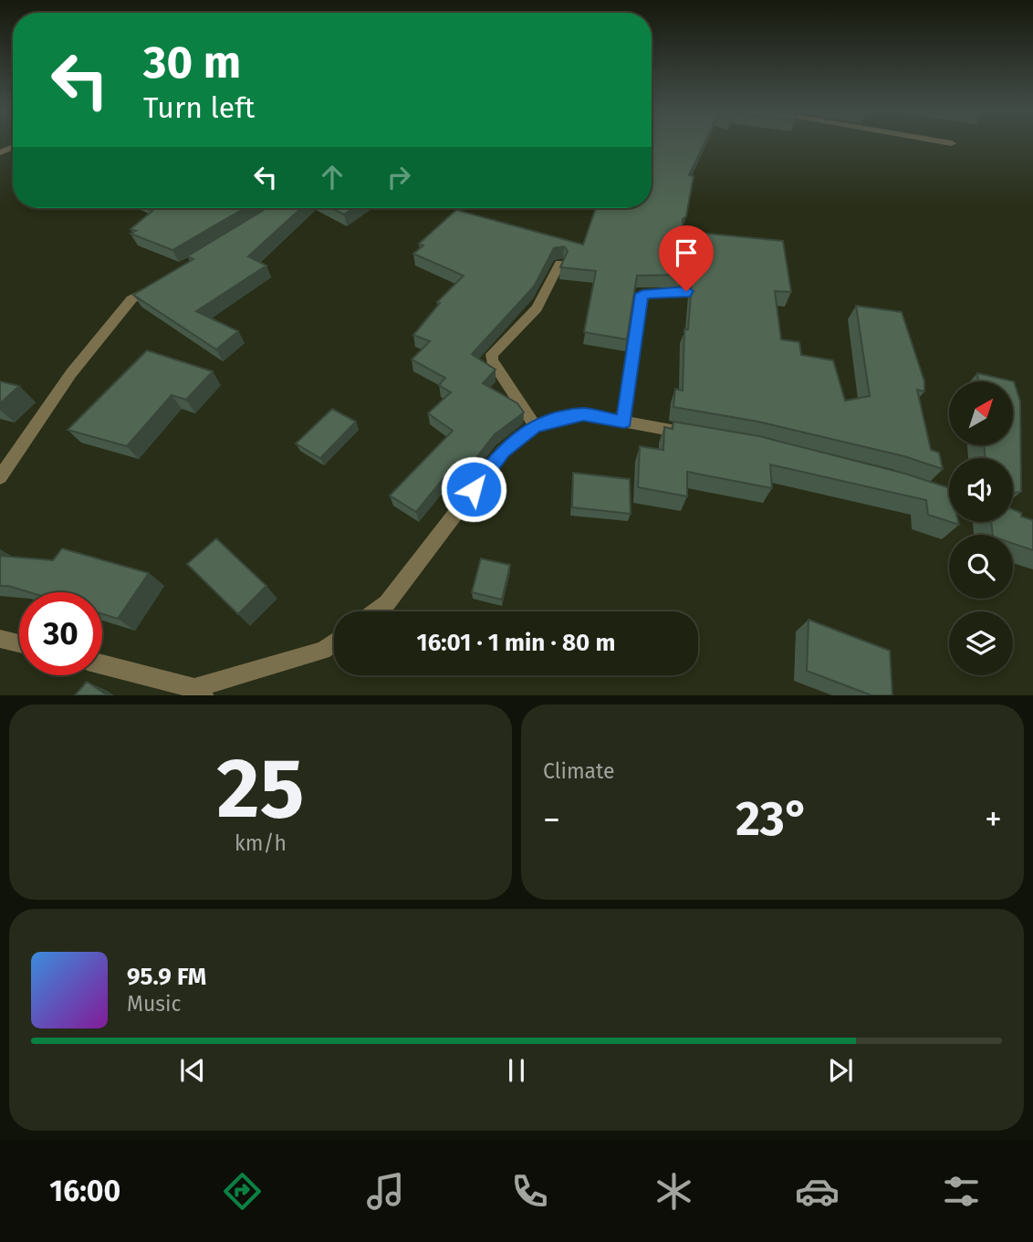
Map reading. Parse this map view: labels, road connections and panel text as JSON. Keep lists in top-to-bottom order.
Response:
{
  "north": "top right",
  "page": {
    "turn": ["30 m", "Turn left"],
    "limit": "30",
    "trip": "16:01 · 1 min · 80 m",
    "tile": [
      ["25", "km/h"],
      "Climate"
    ],
    "heat": ["−", "23°", "+"],
    "song": ["95.9 FM", "Music"],
    "tabs": "16:00"
  }
}
